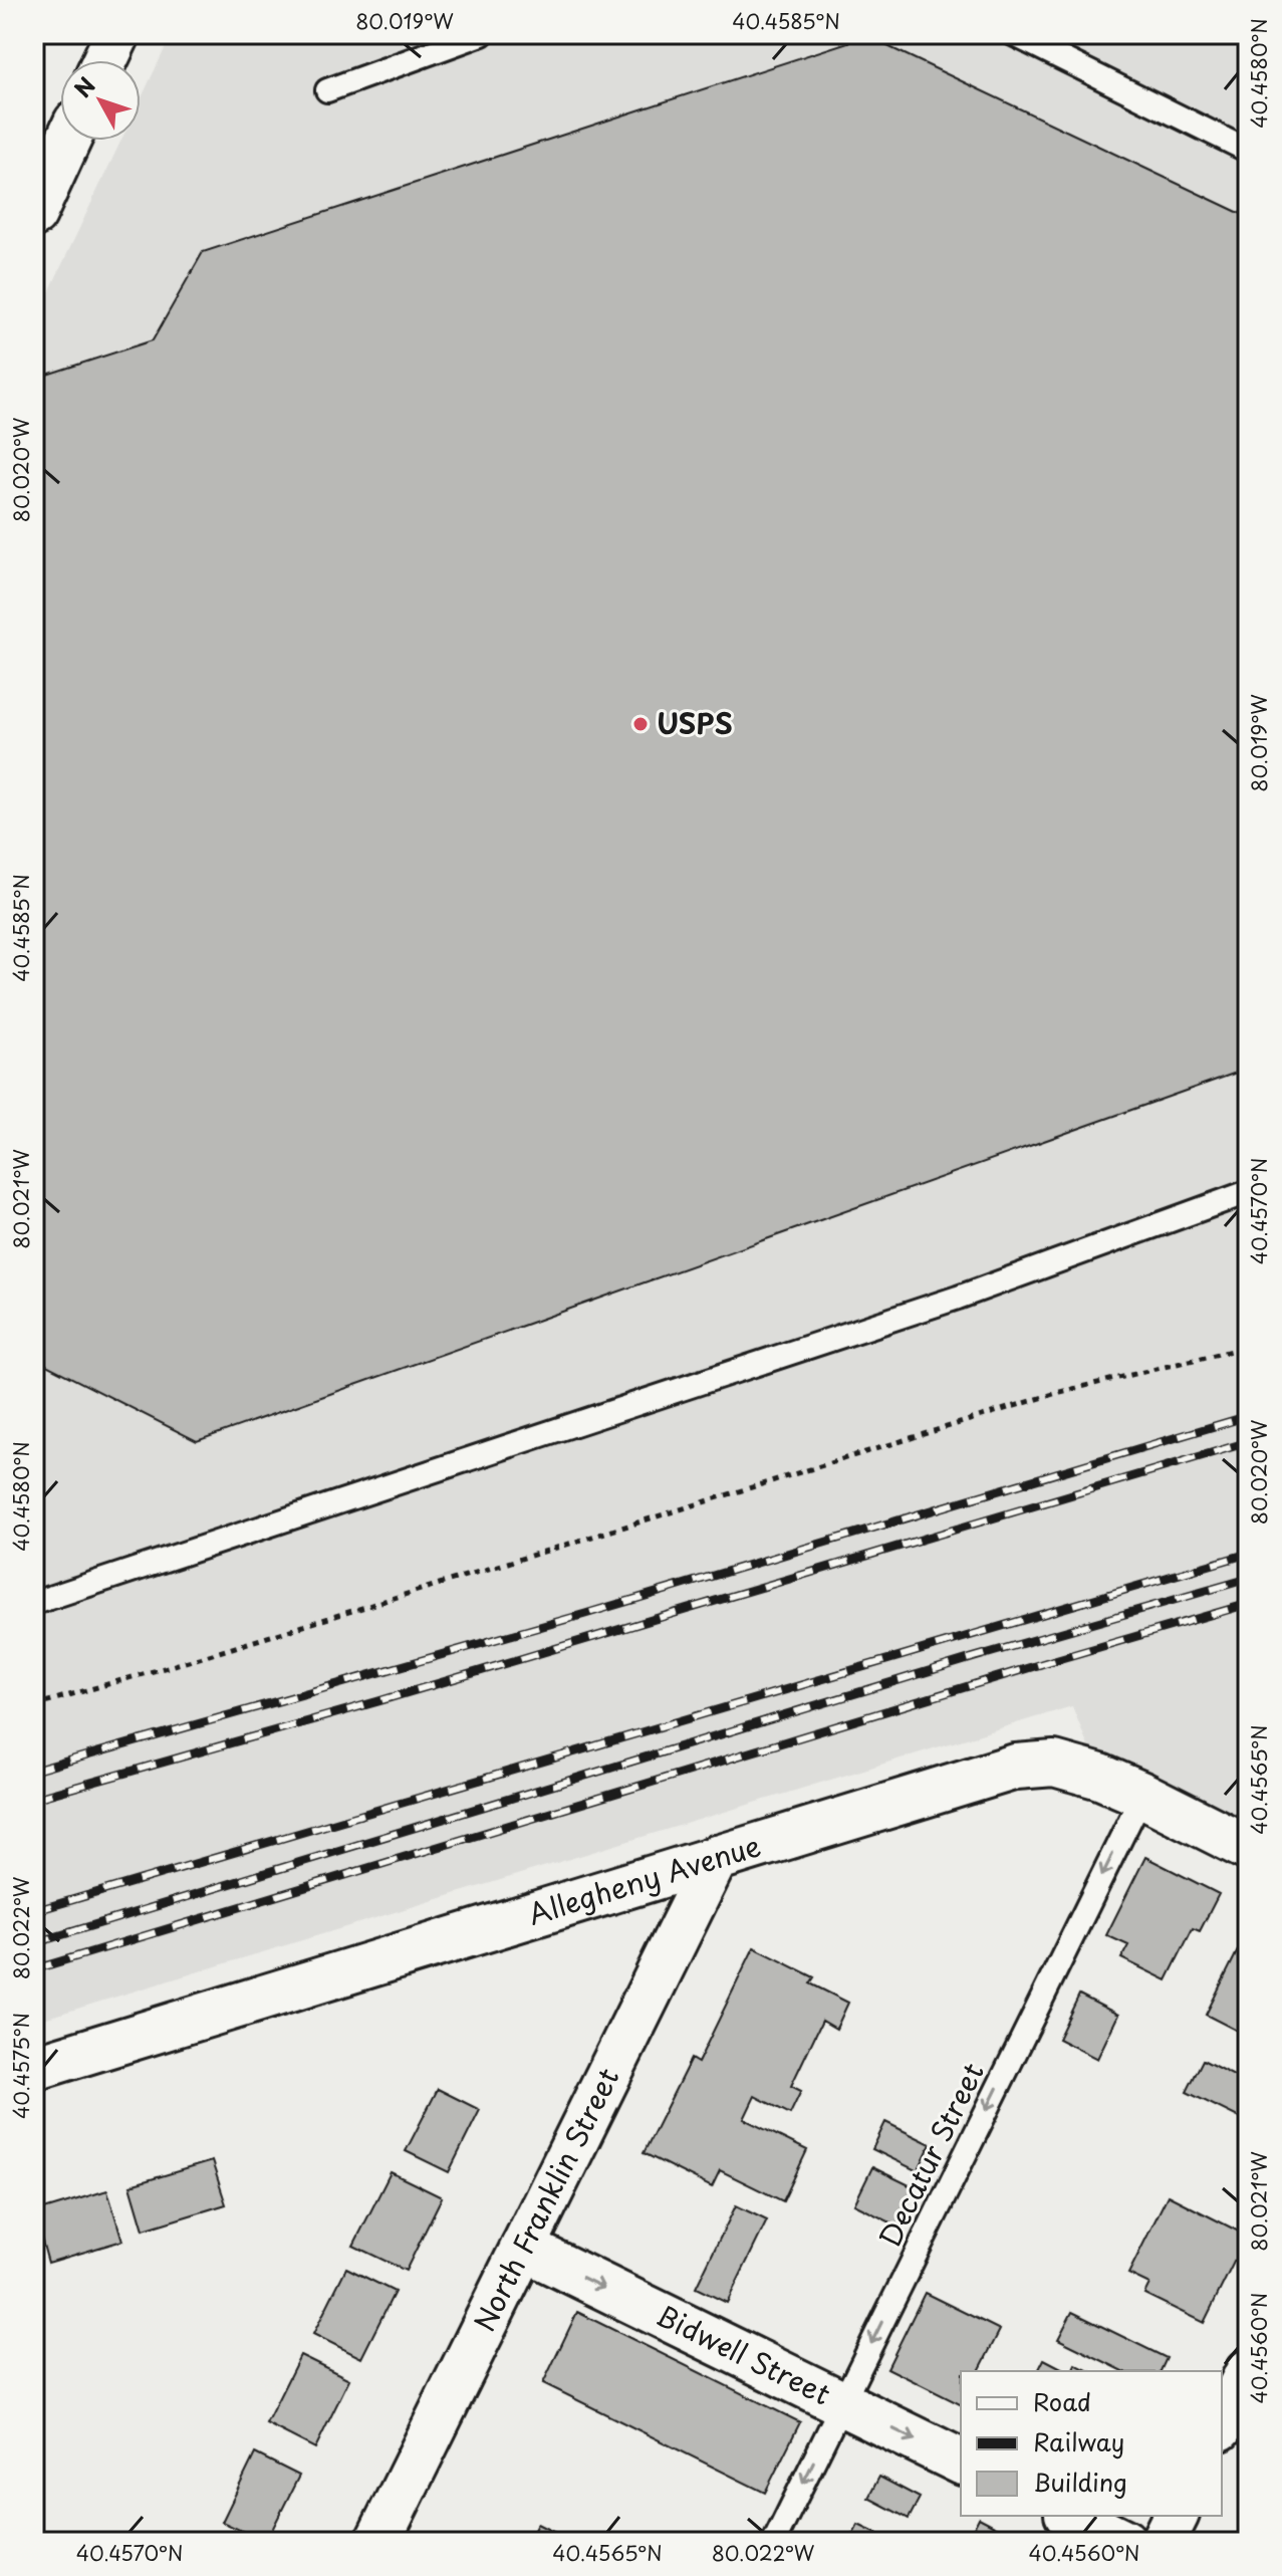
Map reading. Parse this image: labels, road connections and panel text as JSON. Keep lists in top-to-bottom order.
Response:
{
  "streets": {
    "street": ["Allegheny Avenue", "North Franklin Street", "Bidwell Street"],
    "lane": ["Decatur Street"]
  },
  "crossings": [
    ["Allegheny Avenue", "Decatur Street"],
    ["Allegheny Avenue", "North Franklin Street"],
    ["Decatur Street", "Bidwell Street"],
    ["North Franklin Street", "Bidwell Street"]
  ],
  "one_way": ["Decatur Street", "Bidwell Street"],
  "places": ["USPS"],
  "legend": ["Road", "Railway", "Building"],
  "north": "top left",
  "coordinates": [
    "80.019°W",
    "40.4585°N",
    "40.4580°N",
    "80.020°W",
    "80.021°W",
    "40.4570°N",
    "40.4565°N",
    "80.022°W",
    "40.4575°N",
    "40.4560°N"
  ]
}
